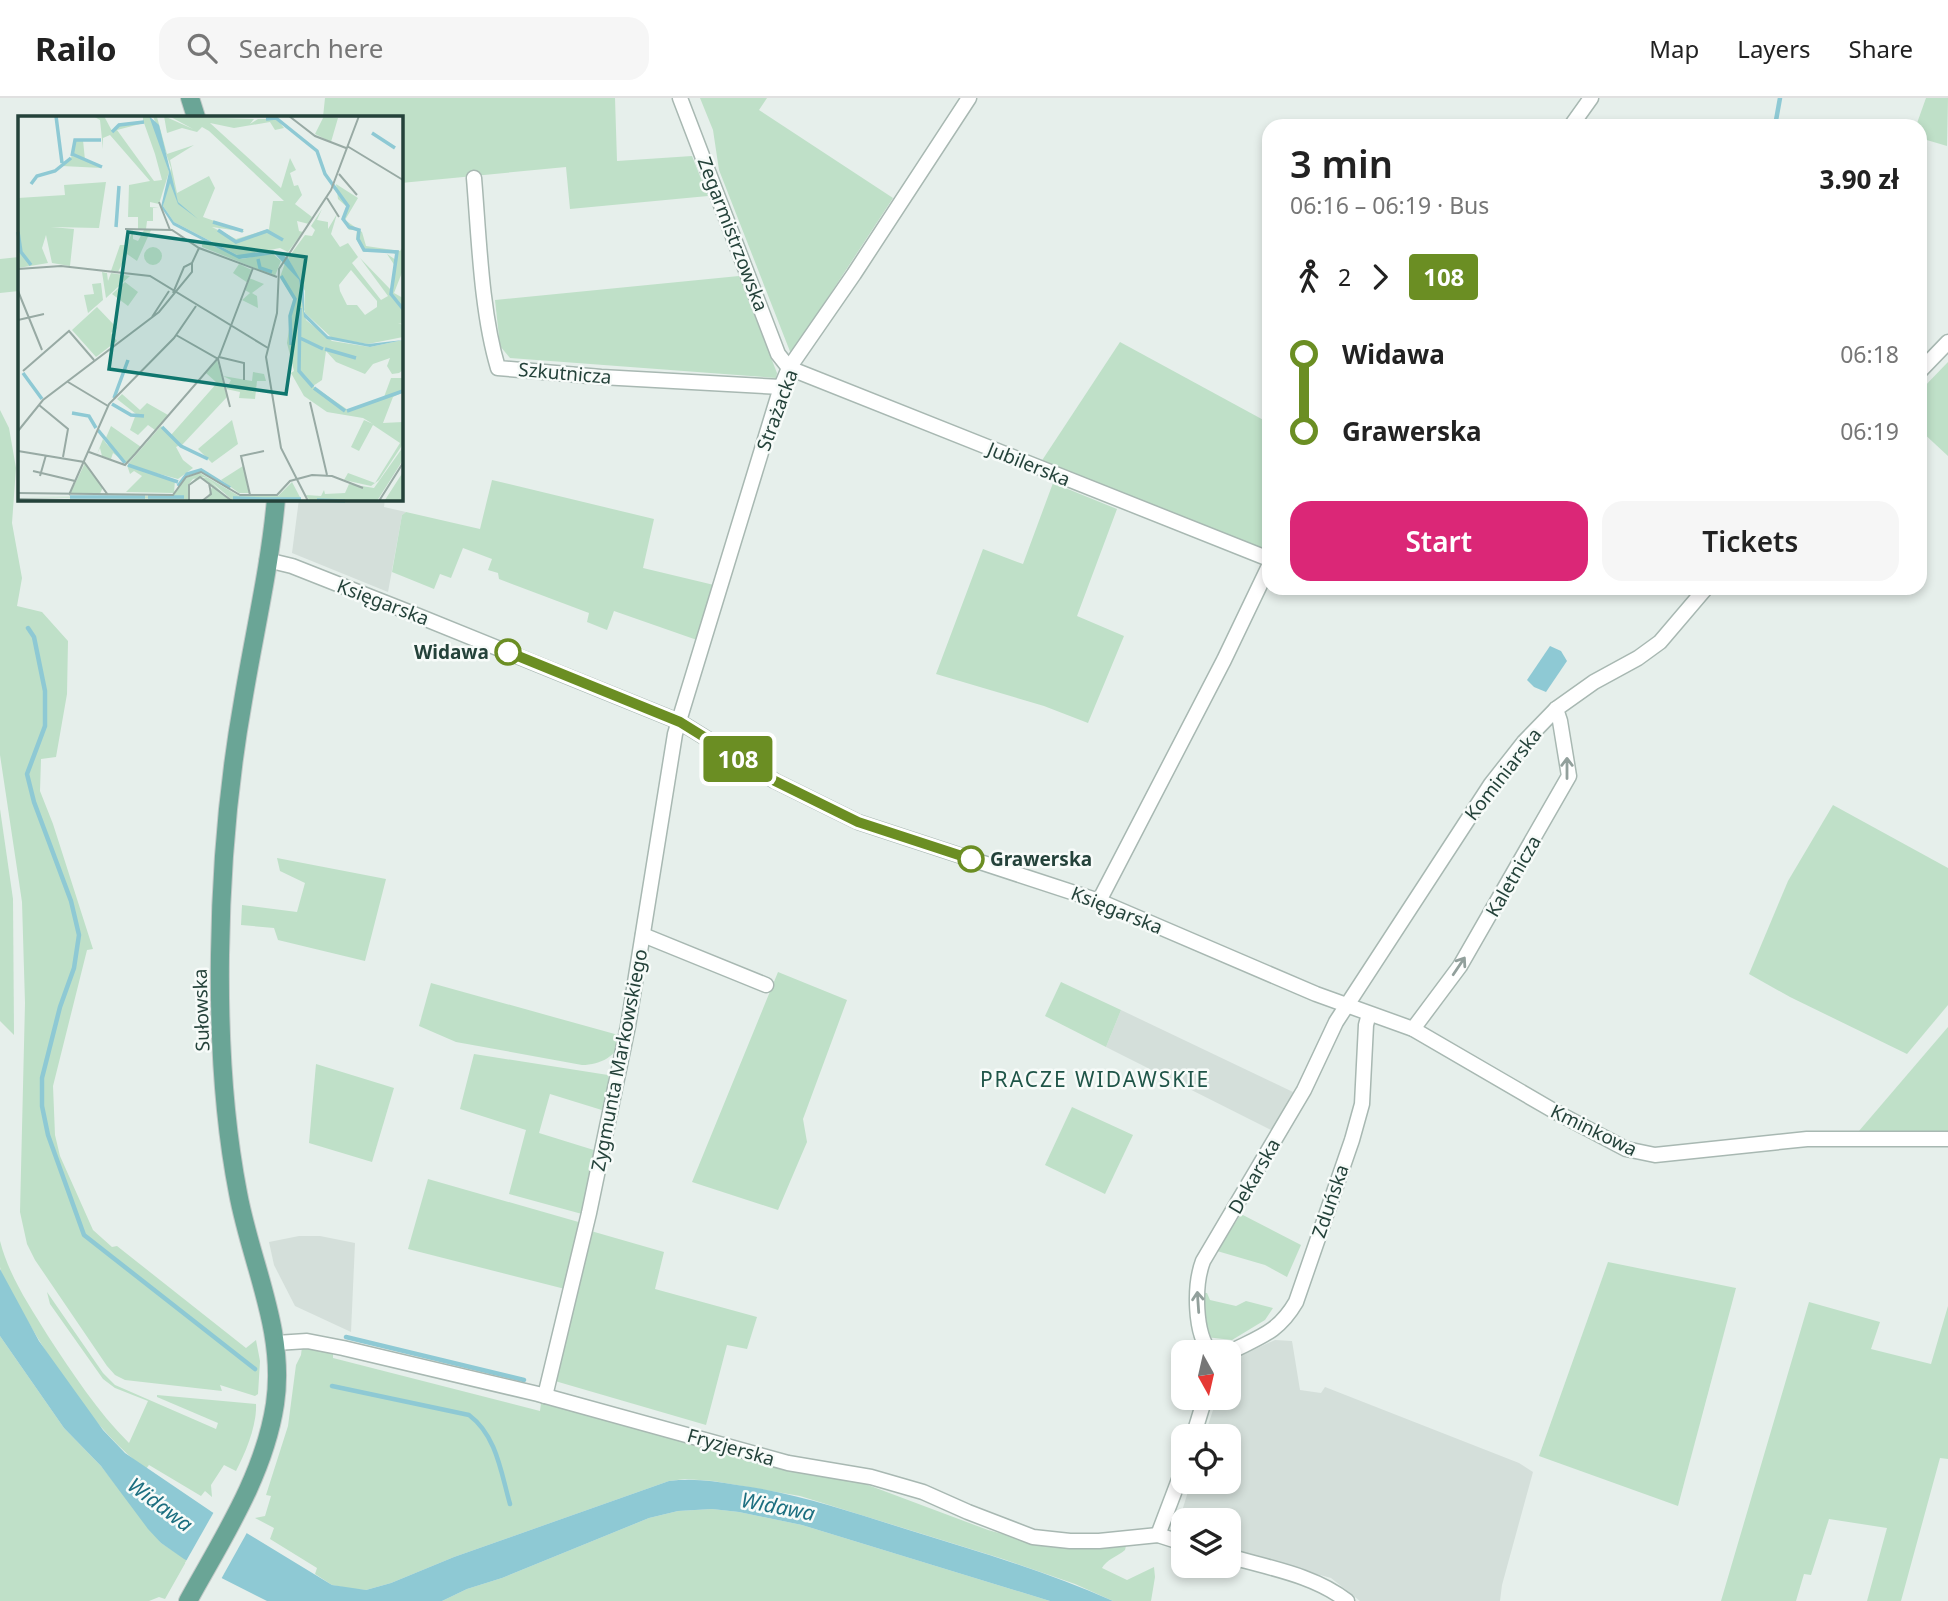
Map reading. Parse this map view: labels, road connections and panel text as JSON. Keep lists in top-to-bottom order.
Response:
{
  "streets": {
    "main road": ["Sułowska"],
    "street": [
      "Zegarmistrzowska",
      "Szkutnicza",
      "Strażacka",
      "Jubilerska",
      "Księgarska",
      "Kominiarska",
      "Kaletnicza",
      "Zygmunta Markowskiego",
      "Kminkowa",
      "Dekarska",
      "Zduńska",
      "Fryzjerska"
    ]
  },
  "crossings": [
    ["Zegarmistrzowska", "Strażacka"],
    ["Zegarmistrzowska", "Jubilerska"],
    ["Szkutnicza", "Strażacka"],
    ["Strażacka", "Jubilerska"],
    ["Strażacka", "Księgarska"],
    ["Strażacka", "Zygmunta Markowskiego"],
    ["Księgarska", "Kominiarska"],
    ["Księgarska", "Sułowska"],
    ["Księgarska", "Zygmunta Markowskiego"],
    ["Księgarska", "Kminkowa"],
    ["Księgarska", "Dekarska"],
    ["Kominiarska", "Kaletnicza"],
    ["Kominiarska", "Kminkowa"],
    ["Kominiarska", "Dekarska"],
    ["Kaletnicza", "Kminkowa"],
    ["Sułowska", "Fryzjerska"],
    ["Zygmunta Markowskiego", "Fryzjerska"],
    ["Kminkowa", "Dekarska"],
    ["Kminkowa", "Zduńska"]
  ],
  "one_way": ["Kaletnicza", "Dekarska"],
  "districts": ["PRACZE WIDAWSKIE"],
  "water": ["Widawa"],
  "places": ["Widawa", "Grawerska"],
  "lines": ["bus line 108"],
  "north": "bottom",
  "page": {
    "header": "Railo",
    "search": "Search here",
    "nav": ["Map", "Layers", "Share"],
    "on_map": "108",
    "heading": ["3 min", "06:16 – 06:19 · Bus", "3.90 zł"],
    "legs": ["2", "108"],
    "list": [
      {
        "name": "Widawa",
        "value": "06:18"
      },
      {
        "name": "Grawerska",
        "value": "06:19"
      }
    ],
    "buttons": ["Start", "Tickets"]
  }
}
